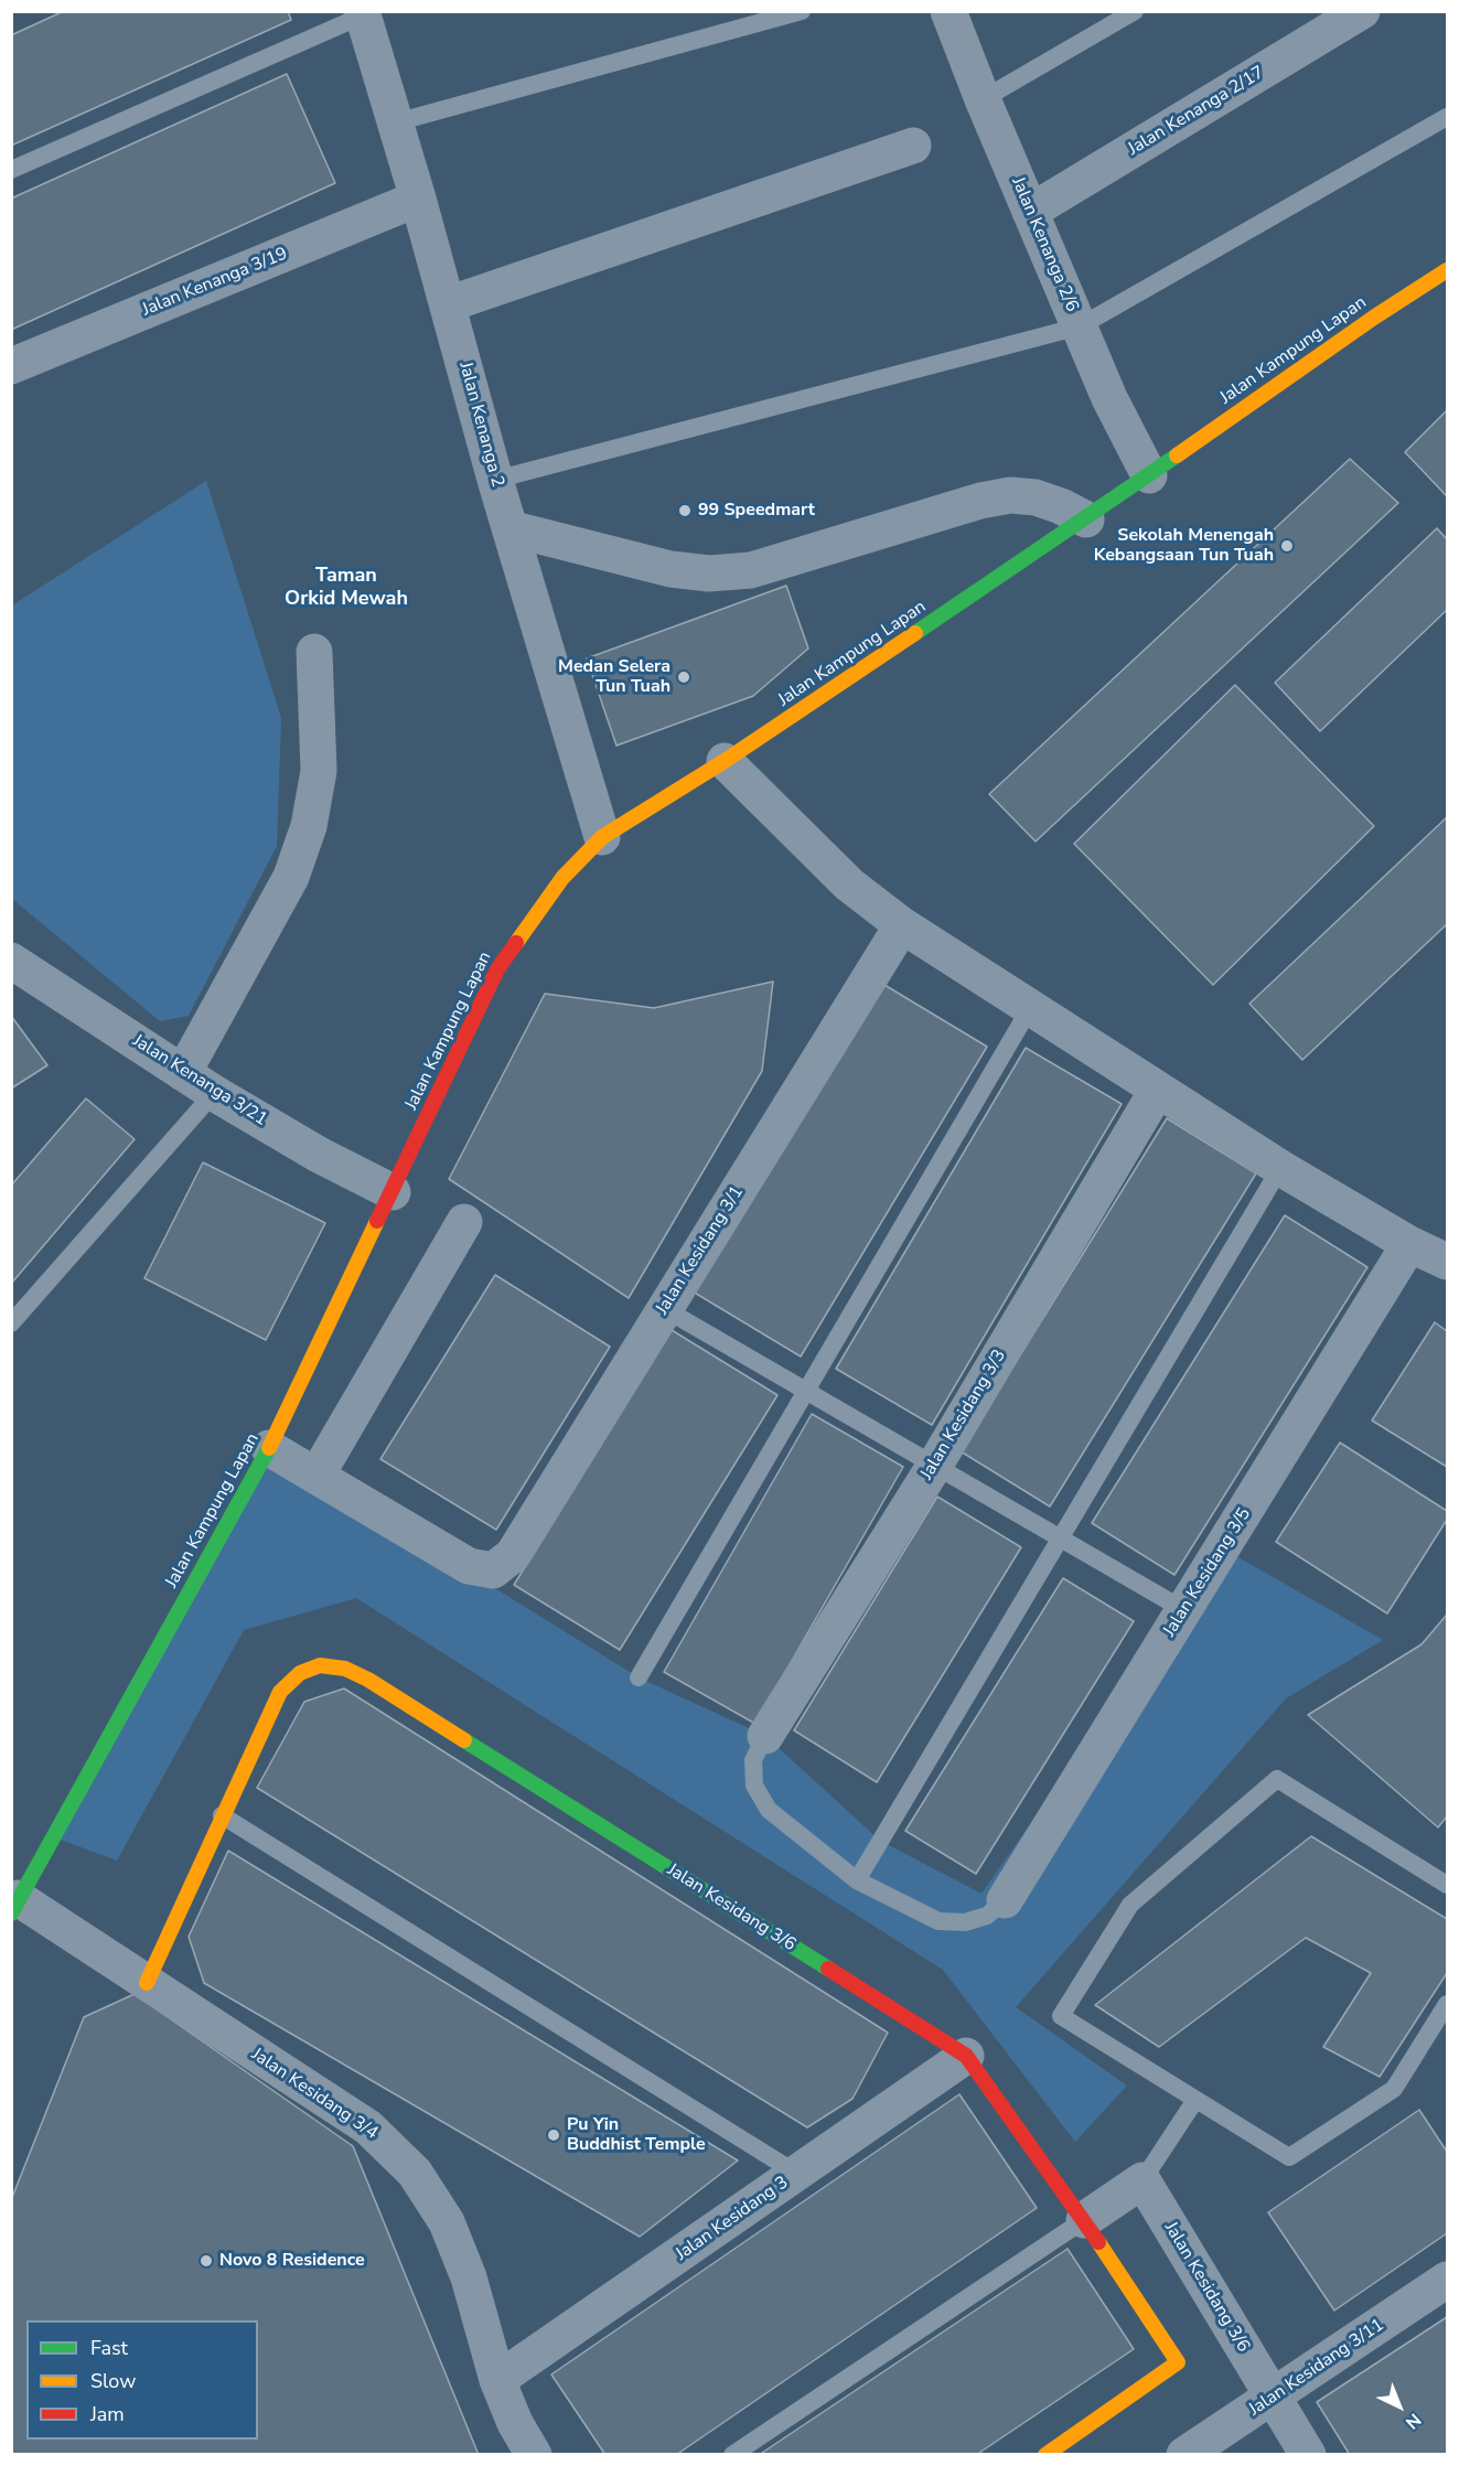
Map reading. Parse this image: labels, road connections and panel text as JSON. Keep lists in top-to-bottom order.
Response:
{
  "streets": {
    "street": [
      "Jalan Kenanga 2/17",
      "Jalan Kenanga 2/6",
      "Jalan Kenanga 3/19",
      "Jalan Kampung Lapan",
      "Jalan Kenanga 2",
      "Jalan Kenanga 3/21",
      "Jalan Kesidang 3/1",
      "Jalan Kesidang 3/3",
      "Jalan Kesidang 3/5",
      "Jalan Kesidang 3/6",
      "Jalan Kesidang 3/4",
      "Jalan Kesidang 3",
      "Jalan Kesidang 3/11"
    ]
  },
  "crossings": [
    ["Jalan Kenanga 2/17", "Jalan Kenanga 2/6"],
    ["Jalan Kenanga 2/6", "Jalan Kampung Lapan"],
    ["Jalan Kenanga 3/19", "Jalan Kenanga 2"],
    ["Jalan Kampung Lapan", "Jalan Kenanga 2"],
    ["Jalan Kampung Lapan", "Jalan Kenanga 3/21"],
    ["Jalan Kampung Lapan", "Jalan Kesidang 3/4"],
    ["Jalan Kesidang 3/6", "Jalan Kesidang 3"],
    ["Jalan Kesidang 3/6", "Jalan Kesidang 3/11"],
    ["Jalan Kesidang 3/4", "Jalan Kesidang 3"]
  ],
  "districts": ["Taman Orkid Mewah"],
  "places": [
    "99 Speedmart",
    "Sekolah Menengah Kebangsaan Tun Tuah",
    "Medan Selera Tun Tuah",
    "Pu Yin Buddhist Temple",
    "Novo 8 Residence"
  ],
  "legend": ["Fast", "Slow", "Jam"],
  "north": "bottom right"
}
